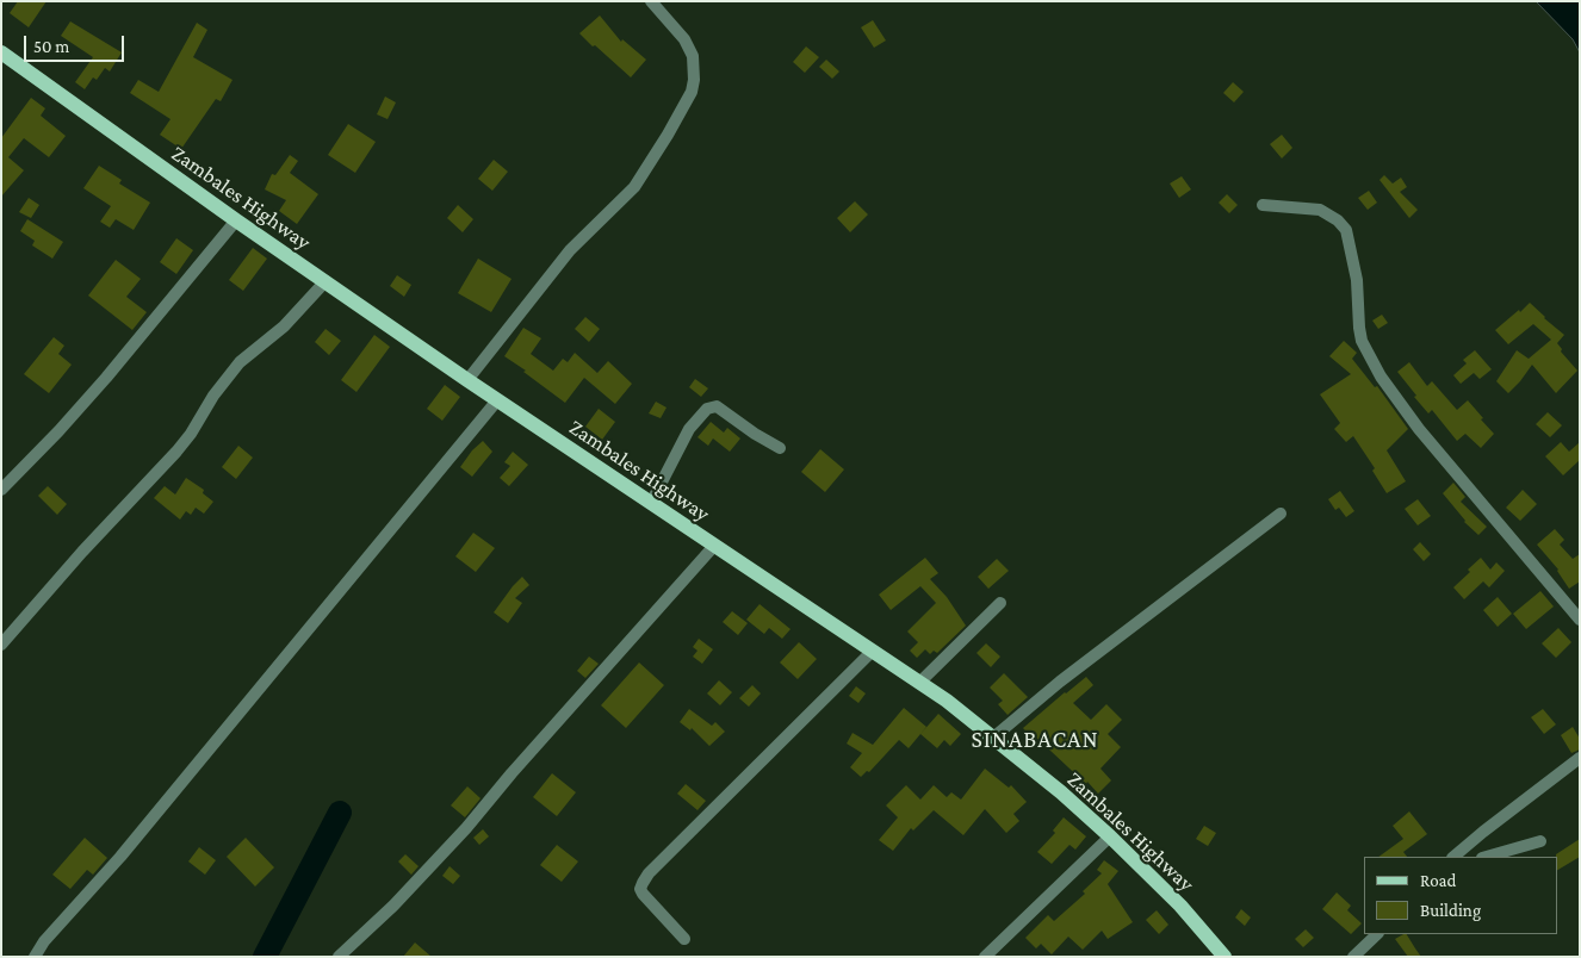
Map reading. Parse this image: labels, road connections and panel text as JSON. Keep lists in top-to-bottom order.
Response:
{
  "streets": {
    "main road": ["Zambales Highway"]
  },
  "districts": ["SINABACAN"],
  "legend": ["Road", "Building"],
  "scale_bar": "50 m"
}
